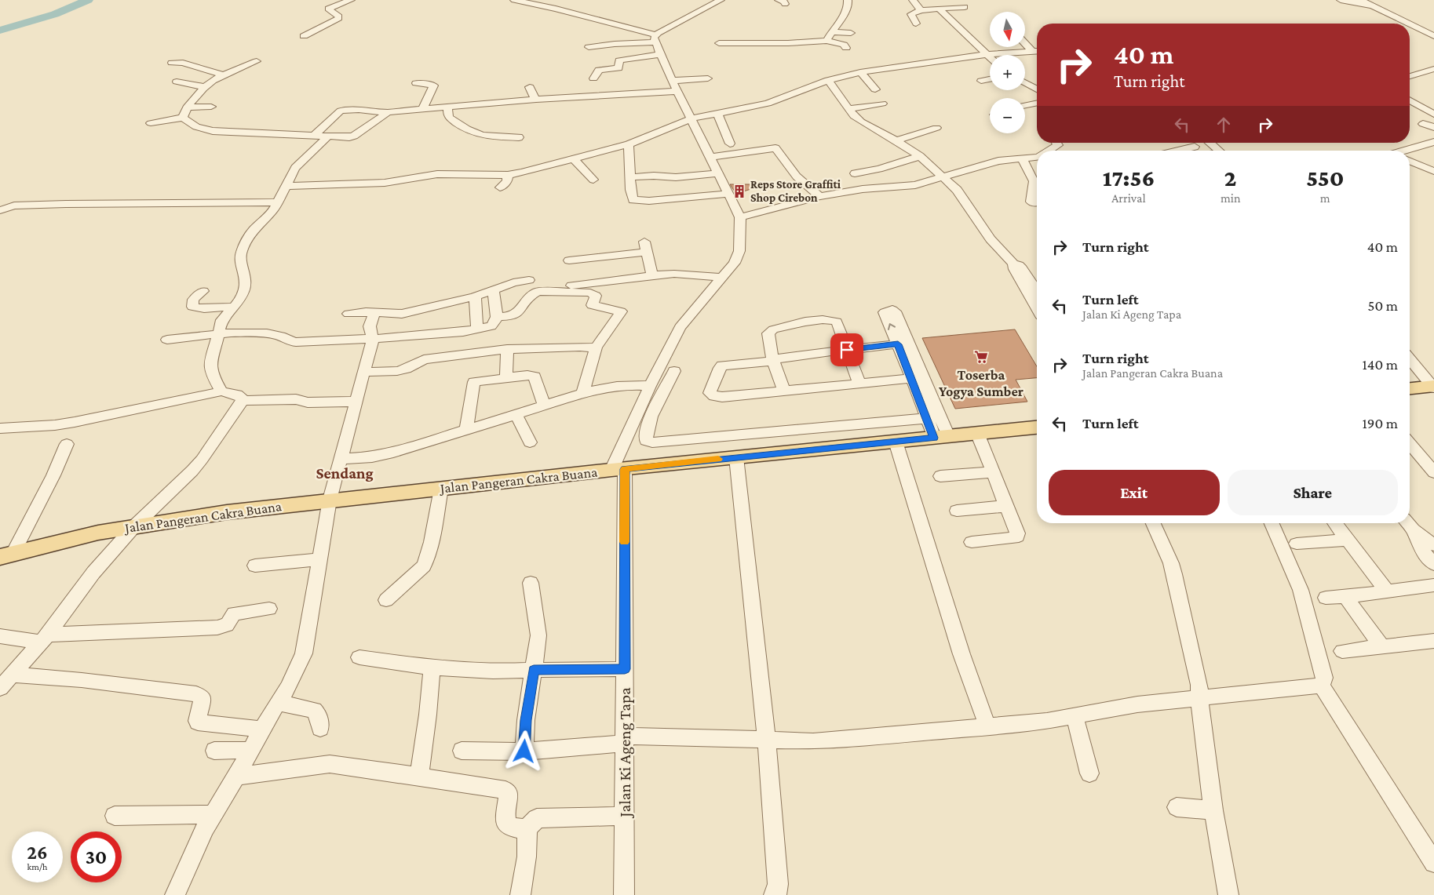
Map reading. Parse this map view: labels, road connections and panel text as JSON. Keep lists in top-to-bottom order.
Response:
{
  "streets": {
    "main road": ["Jalan Pangeran Cakra Buana"],
    "street": ["Jalan Ki Ageng Tapa"]
  },
  "crossings": [
    ["Jalan Pangeran Cakra Buana", "Jalan Ki Ageng Tapa"]
  ],
  "districts": ["Sendang"],
  "places": {
    "building": ["Reps Store Graffiti Shop Cirebon"],
    "supermarket": ["Toserba Yogya Sumber"]
  },
  "north": "bottom",
  "page": {
    "map_buttons": ["+", "−"],
    "turn": ["40 m", "Turn right"],
    "eta": [
      "17:56",
      "Arrival",
      "2",
      "min",
      "550",
      "m"
    ],
    "list": [
      {
        "name": "Turn right",
        "value": "40 m"
      },
      {
        "name": "Turn left",
        "note": "Jalan Ki Ageng Tapa",
        "value": "50 m"
      },
      {
        "name": "Turn right",
        "note": "Jalan Pangeran Cakra Buana",
        "value": "140 m"
      },
      {
        "name": "Turn left",
        "value": "190 m"
      }
    ],
    "buttons": ["Exit", "Share"],
    "speed": "26 km/h",
    "limit": "30"
  }
}
